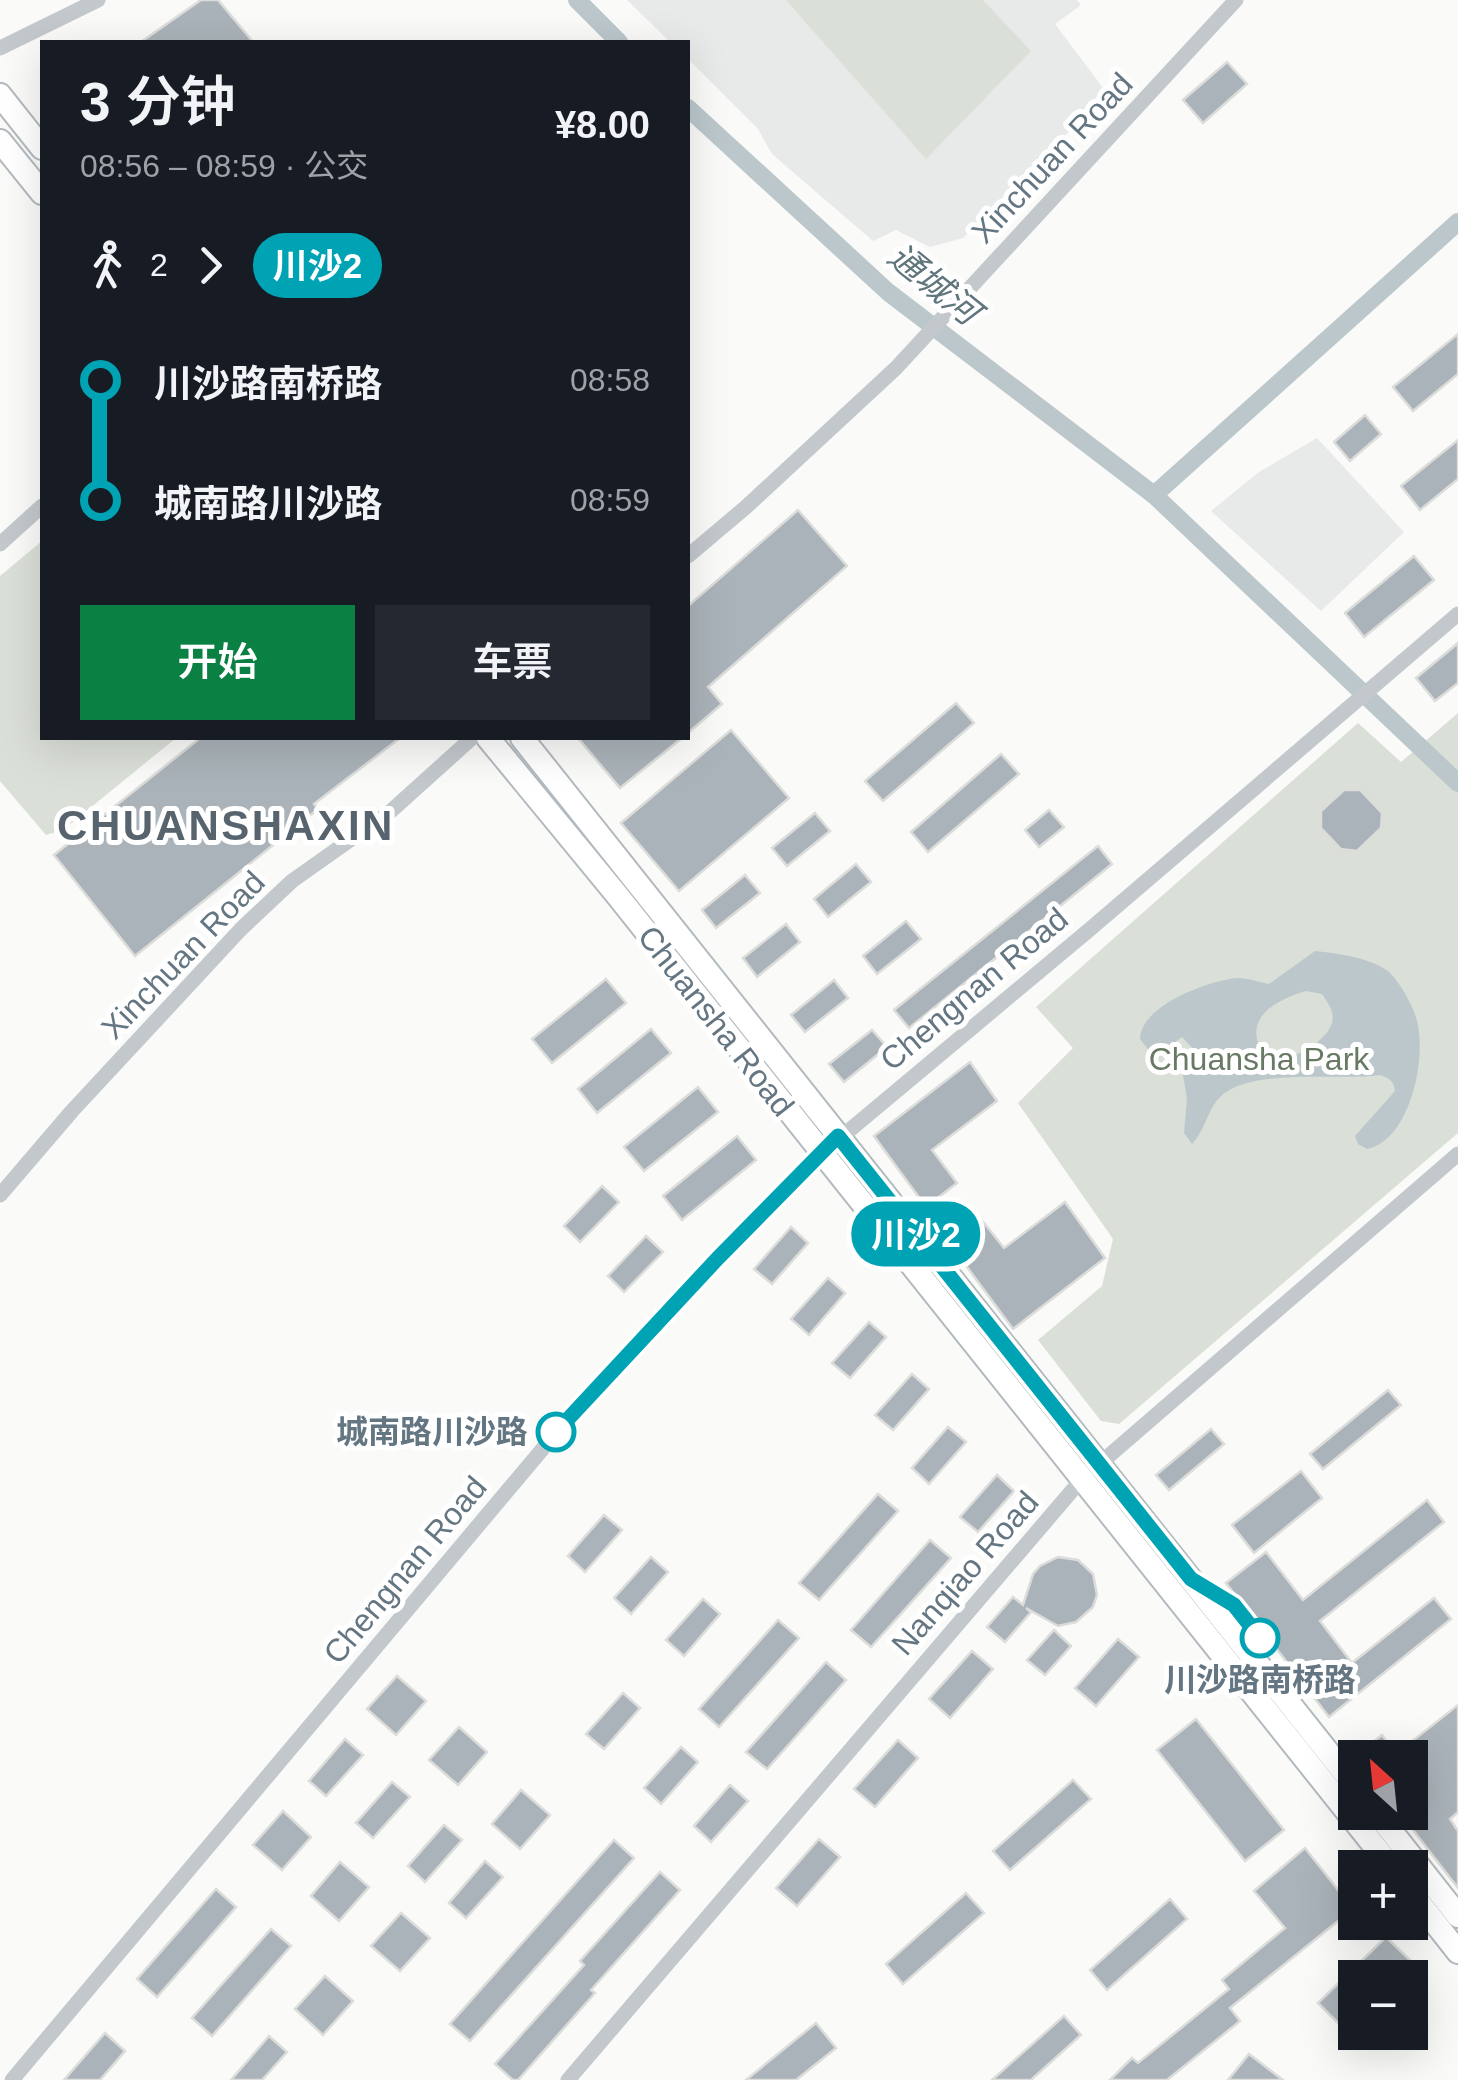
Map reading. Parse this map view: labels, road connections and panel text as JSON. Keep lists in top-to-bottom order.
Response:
{
  "streets": {
    "main road": ["Chuansha Road"],
    "street": ["Xinchuan Road", "Chengnan Road", "Nanqiao Road"]
  },
  "crossings": [
    ["Chengnan Road", "Chuansha Road"],
    ["Chuansha Road", "Nanqiao Road"]
  ],
  "districts": ["CHUANSHAXIN"],
  "water": ["通城河"],
  "parks": ["Chuansha Park"],
  "places": ["城南路川沙路", "川沙路南桥路"],
  "lines": ["bus line 川沙2"],
  "north": "top left",
  "page": {
    "on_map": "川沙2",
    "heading": ["3 分钟", "08:56 – 08:59 · 公交", "¥8.00"],
    "legs": ["2", "川沙2"],
    "list": [
      {
        "name": "川沙路南桥路",
        "value": "08:58"
      },
      {
        "name": "城南路川沙路",
        "value": "08:59"
      }
    ],
    "buttons": ["开始", "车票"],
    "map_buttons": ["+", "−"]
  }
}
